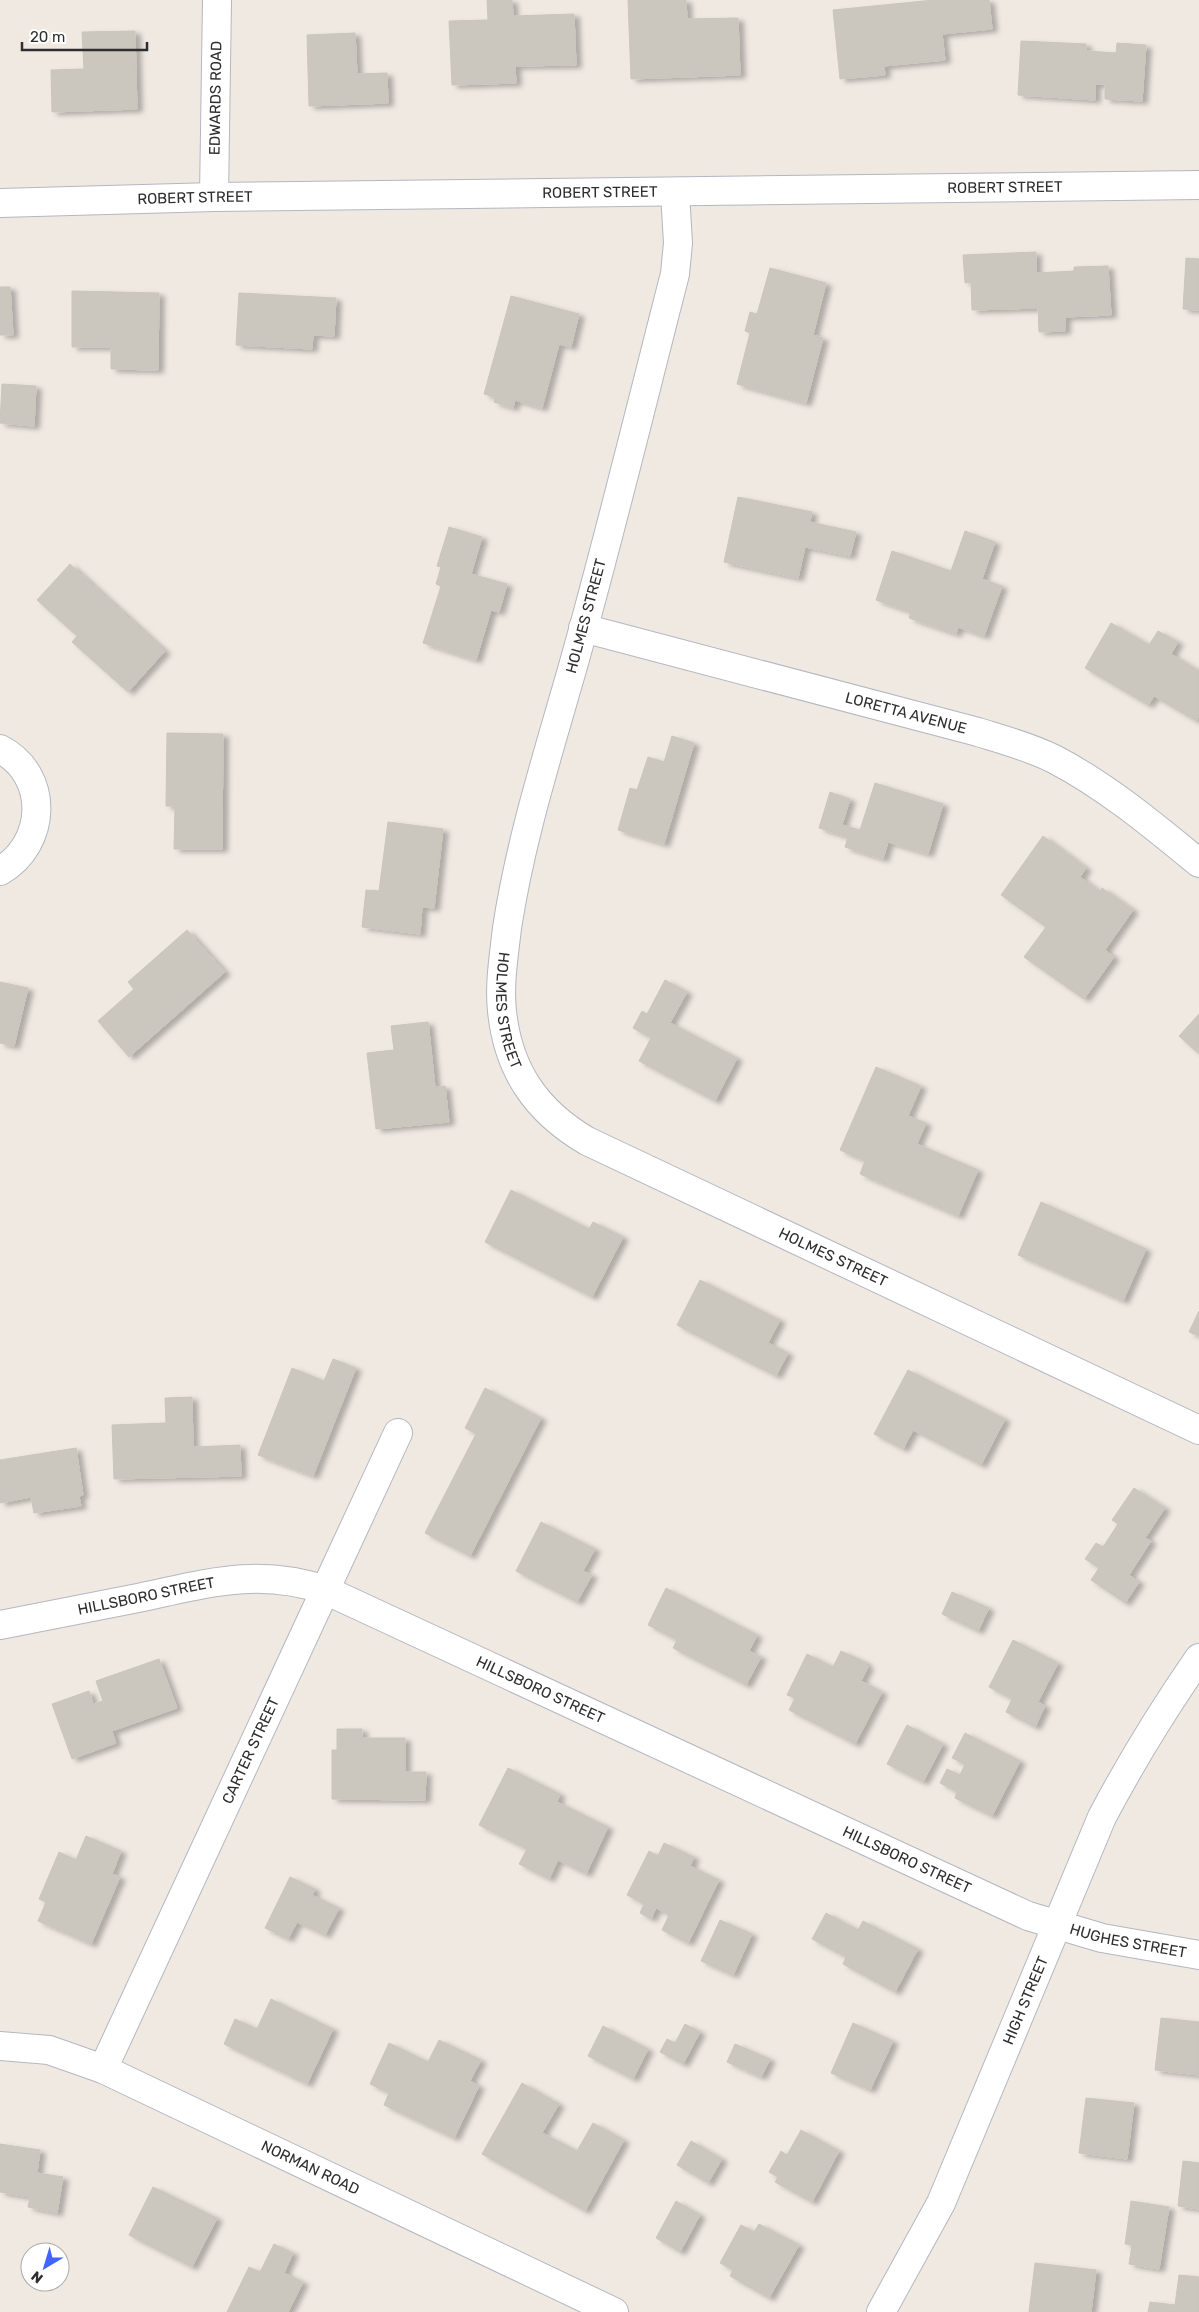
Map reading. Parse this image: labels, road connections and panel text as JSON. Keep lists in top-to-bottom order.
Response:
{
  "streets": {
    "street": [
      "EDWARDS ROAD",
      "ROBERT STREET",
      "HOLMES STREET",
      "LORETTA AVENUE",
      "HILLSBORO STREET",
      "CARTER STREET",
      "HUGHES STREET",
      "HIGH STREET",
      "NORMAN ROAD"
    ]
  },
  "crossings": [
    ["EDWARDS ROAD", "ROBERT STREET"],
    ["ROBERT STREET", "HOLMES STREET"],
    ["HOLMES STREET", "LORETTA AVENUE"],
    ["HILLSBORO STREET", "CARTER STREET"],
    ["HILLSBORO STREET", "HUGHES STREET"],
    ["HILLSBORO STREET", "HIGH STREET"],
    ["CARTER STREET", "NORMAN ROAD"],
    ["HUGHES STREET", "HIGH STREET"]
  ],
  "scale_bar": "20 m",
  "north": "bottom left"
}
